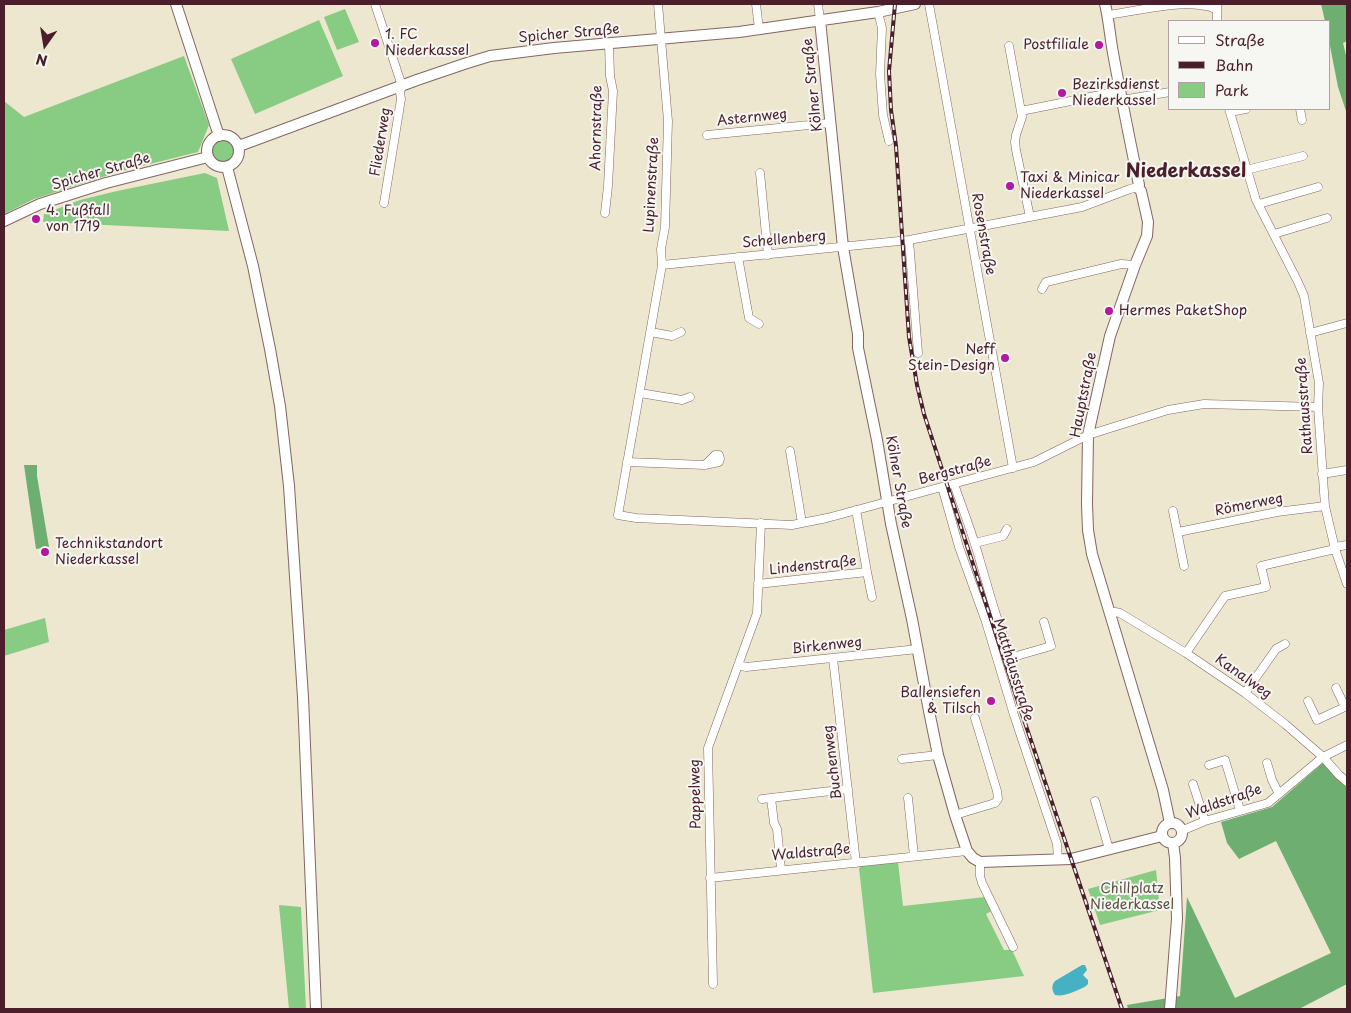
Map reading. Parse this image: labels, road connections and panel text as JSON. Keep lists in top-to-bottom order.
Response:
{
  "streets": {
    "street": [
      "Spicher Straße",
      "Kölner Straße",
      "Asternweg",
      "Ahornstraße",
      "Fliederweg",
      "Lupinenstraße",
      "Rosenstraße",
      "Schellenberg",
      "Hauptstraße",
      "Rathausstraße",
      "Bergstraße",
      "Römerweg",
      "Lindenstraße",
      "Birkenweg",
      "Matthäusstraße",
      "Kanalweg",
      "Buchenweg",
      "Pappelweg",
      "Waldstraße"
    ]
  },
  "crossings": [
    ["Spicher Straße", "Kölner Straße"],
    ["Spicher Straße", "Ahornstraße"],
    ["Spicher Straße", "Fliederweg"],
    ["Spicher Straße", "Lupinenstraße"],
    ["Kölner Straße", "Asternweg"],
    ["Kölner Straße", "Schellenberg"],
    ["Kölner Straße", "Bergstraße"],
    ["Kölner Straße", "Birkenweg"],
    ["Kölner Straße", "Waldstraße"],
    ["Lupinenstraße", "Schellenberg"],
    ["Lupinenstraße", "Bergstraße"],
    ["Rosenstraße", "Schellenberg"],
    ["Rosenstraße", "Bergstraße"],
    ["Schellenberg", "Hauptstraße"],
    ["Hauptstraße", "Bergstraße"],
    ["Hauptstraße", "Kanalweg"],
    ["Hauptstraße", "Waldstraße"],
    ["Rathausstraße", "Bergstraße"],
    ["Rathausstraße", "Römerweg"],
    ["Bergstraße", "Lindenstraße"],
    ["Bergstraße", "Matthäusstraße"],
    ["Bergstraße", "Pappelweg"],
    ["Lindenstraße", "Pappelweg"],
    ["Birkenweg", "Buchenweg"],
    ["Birkenweg", "Pappelweg"],
    ["Kanalweg", "Waldstraße"],
    ["Buchenweg", "Waldstraße"],
    ["Pappelweg", "Waldstraße"]
  ],
  "districts": ["Niederkassel"],
  "parks": ["Chillplatz Niederkassel"],
  "places": [
    "1. FC Niederkassel",
    "Postfiliale",
    "Bezirksdienst Niederkassel",
    "Taxi & Minicar Niederkassel",
    "4. Fußfall von 1719",
    "Hermes PaketShop",
    "Neff Stein-Design",
    "Technikstandort Niederkassel",
    "Ballensiefen & Tilsch"
  ],
  "legend": ["Straße", "Bahn", "Park"],
  "north": "bottom"
}
